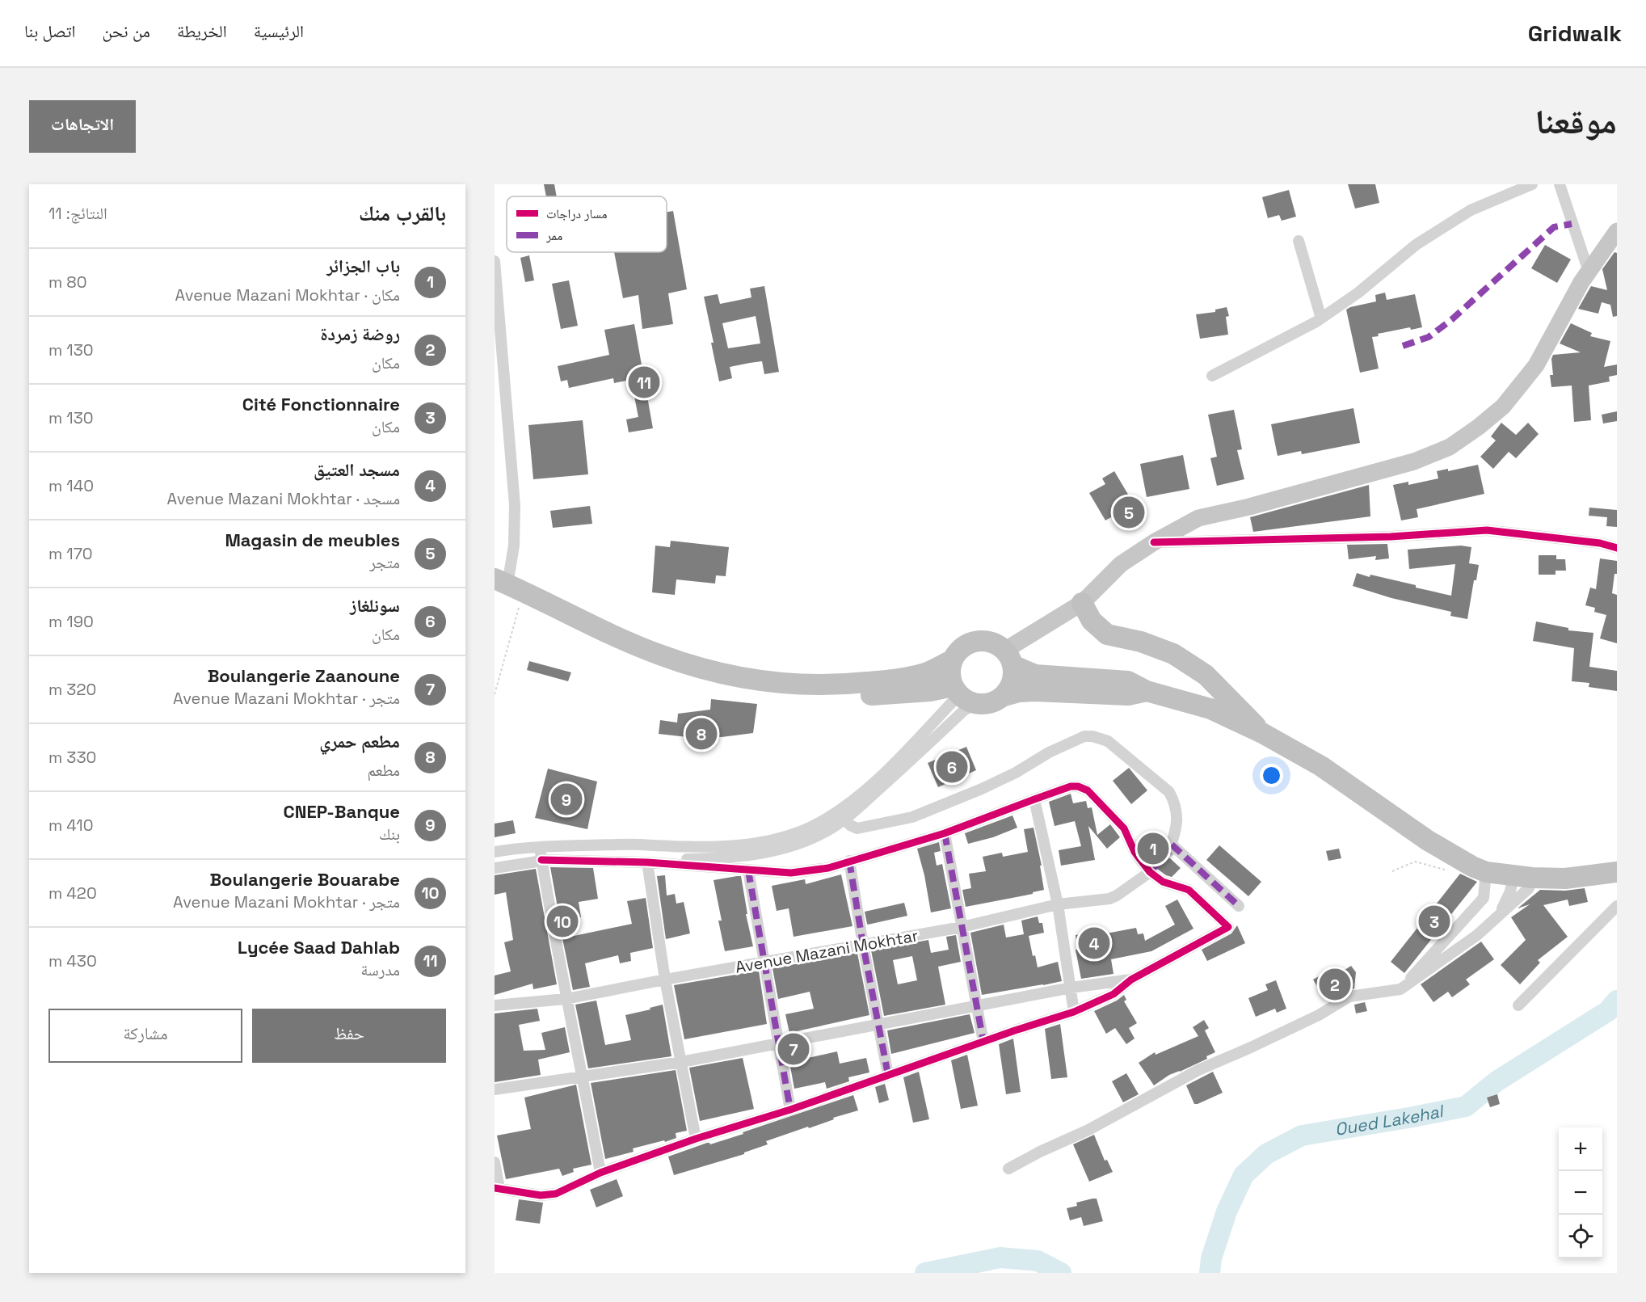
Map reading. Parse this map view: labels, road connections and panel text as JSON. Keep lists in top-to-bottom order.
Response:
{
  "streets": {
    "street": ["Avenue Mazani Mokhtar"]
  },
  "water": ["Oued Lakehal"],
  "legend": ["مسار دراجات", "ممر"],
  "page": {
    "header": "Gridwalk",
    "nav": [
      "الرئيسية",
      "الخريطة",
      "من نحن",
      "اتصل بنا"
    ],
    "title": "موقعنا",
    "buttons": [
      "الاتجاهات",
      ["حفظ", "مشاركة"]
    ],
    "heading": ["بالقرب منك", "النتائج: 11"],
    "list": [
      {
        "mark": "1",
        "name": "باب الجزائر",
        "note": "مكان · Avenue Mazani Mokhtar",
        "value": "80 m"
      },
      {
        "mark": "2",
        "name": "روضة زمردة",
        "note": "مكان",
        "value": "130 m"
      },
      {
        "mark": "3",
        "name": "Cité Fonctionnaire",
        "note": "مكان",
        "value": "130 m"
      },
      {
        "mark": "4",
        "name": "مسجد العتيق",
        "note": "مسجد · Avenue Mazani Mokhtar",
        "value": "140 m"
      },
      {
        "mark": "5",
        "name": "Magasin de meubles",
        "note": "متجر",
        "value": "170 m"
      },
      {
        "mark": "6",
        "name": "سونلغاز",
        "note": "مكان",
        "value": "190 m"
      },
      {
        "mark": "7",
        "name": "Boulangerie Zaanoune",
        "note": "متجر · Avenue Mazani Mokhtar",
        "value": "320 m"
      },
      {
        "mark": "8",
        "name": "مطعم حمري",
        "note": "مطعم",
        "value": "330 m"
      },
      {
        "mark": "9",
        "name": "CNEP-Banque",
        "note": "بنك",
        "value": "410 m"
      },
      {
        "mark": "10",
        "name": "Boulangerie Bouarabe",
        "note": "متجر · Avenue Mazani Mokhtar",
        "value": "420 m"
      },
      {
        "mark": "11",
        "name": "Lycée Saad Dahlab",
        "note": "مدرسة",
        "value": "430 m"
      }
    ],
    "pins": [
      "11",
      "5",
      "8",
      "6",
      "9",
      "1",
      "3",
      "10",
      "4",
      "2",
      "7"
    ],
    "map_buttons": ["+", "−"]
  }
}
